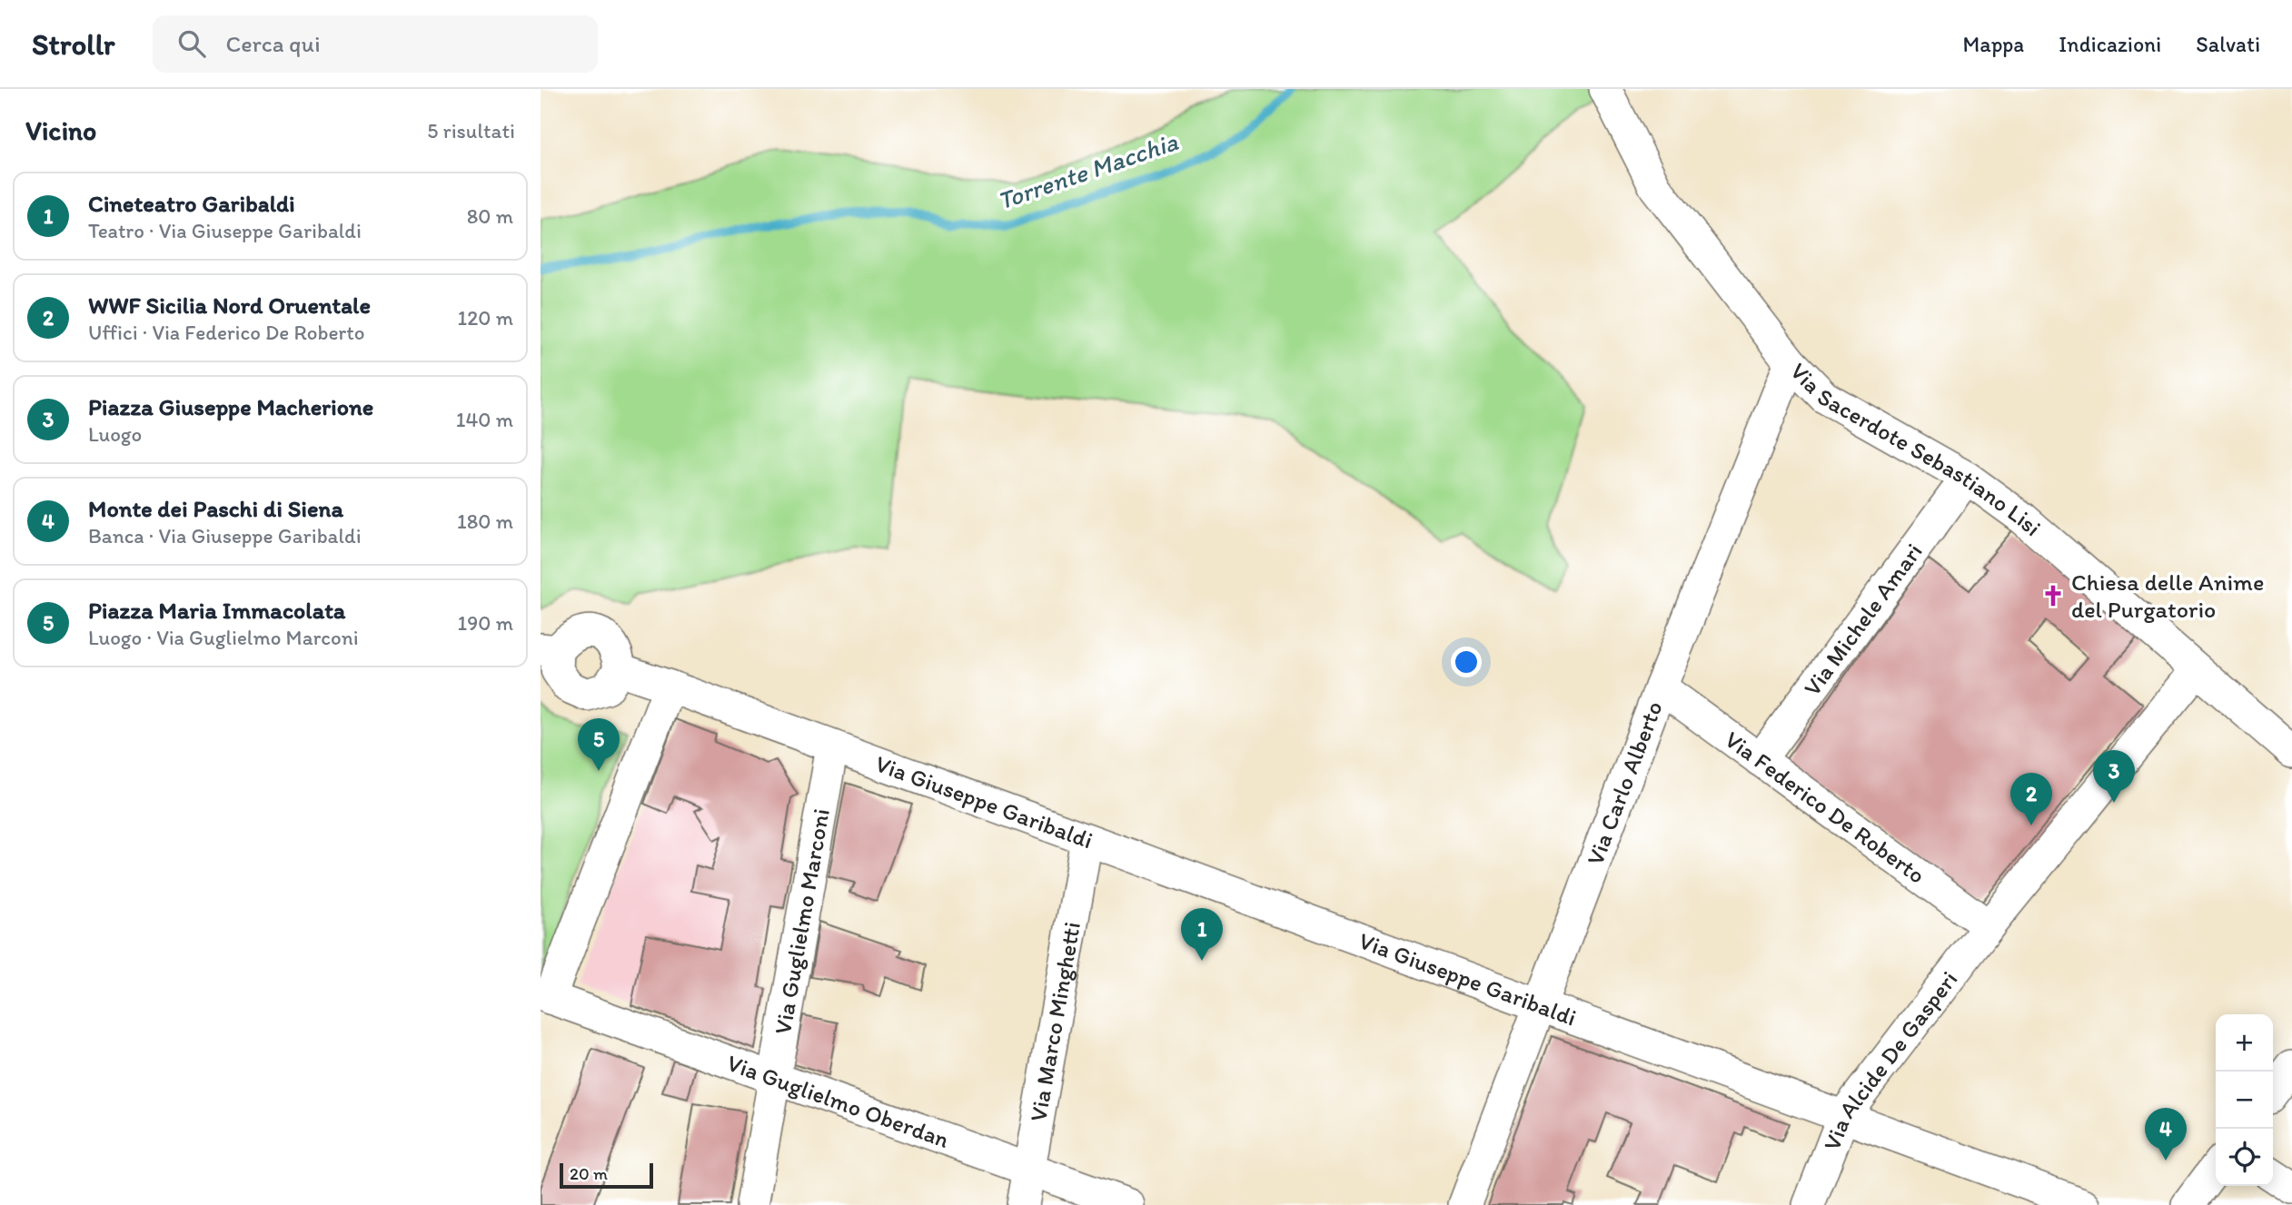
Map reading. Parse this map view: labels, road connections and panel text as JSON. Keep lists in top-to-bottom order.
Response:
{
  "streets": {
    "street": [
      "Via Sacerdote Sebastiano Lisi",
      "Via Michele Amari",
      "Via Carlo Alberto",
      "Via Giuseppe Garibaldi",
      "Via Federico De Roberto",
      "Via Guglielmo Marconi",
      "Via Marco Minghetti",
      "Via Alcide De Gasperi",
      "Via Guglielmo Oberdan"
    ]
  },
  "crossings": [
    ["Via Sacerdote Sebastiano Lisi", "Via Michele Amari"],
    ["Via Sacerdote Sebastiano Lisi", "Via Carlo Alberto"],
    ["Via Sacerdote Sebastiano Lisi", "Via Alcide De Gasperi"],
    ["Via Michele Amari", "Via Federico De Roberto"],
    ["Via Carlo Alberto", "Via Giuseppe Garibaldi"],
    ["Via Carlo Alberto", "Via Federico De Roberto"],
    ["Via Giuseppe Garibaldi", "Via Guglielmo Marconi"],
    ["Via Giuseppe Garibaldi", "Via Marco Minghetti"],
    ["Via Giuseppe Garibaldi", "Via Alcide De Gasperi"],
    ["Via Federico De Roberto", "Via Alcide De Gasperi"],
    ["Via Guglielmo Marconi", "Via Guglielmo Oberdan"],
    ["Via Marco Minghetti", "Via Guglielmo Oberdan"]
  ],
  "water": ["Torrente Macchia"],
  "places": {
    "church": ["Chiesa delle Anime del Purgatorio"]
  },
  "scale_bar": "20 m",
  "page": {
    "header": "Strollr",
    "search": "Cerca qui",
    "nav": ["Mappa", "Indicazioni", "Salvati"],
    "heading": ["Vicino", "5 risultati"],
    "list": [
      {
        "mark": "1",
        "name": "Cineteatro Garibaldi",
        "note": "Teatro · Via Giuseppe Garibaldi",
        "value": "80 m"
      },
      {
        "mark": "2",
        "name": "WWF Sicilia Nord Oruentale",
        "note": "Uffici · Via Federico De Roberto",
        "value": "120 m"
      },
      {
        "mark": "3",
        "name": "Piazza Giuseppe Macherione",
        "note": "Luogo",
        "value": "140 m"
      },
      {
        "mark": "4",
        "name": "Monte dei Paschi di Siena",
        "note": "Banca · Via Giuseppe Garibaldi",
        "value": "180 m"
      },
      {
        "mark": "5",
        "name": "Piazza Maria Immacolata",
        "note": "Luogo · Via Guglielmo Marconi",
        "value": "190 m"
      }
    ],
    "pins": [
      "5",
      "3",
      "2",
      "1",
      "4"
    ],
    "map_buttons": ["+", "−"],
    "scale": "20 m"
  }
}
